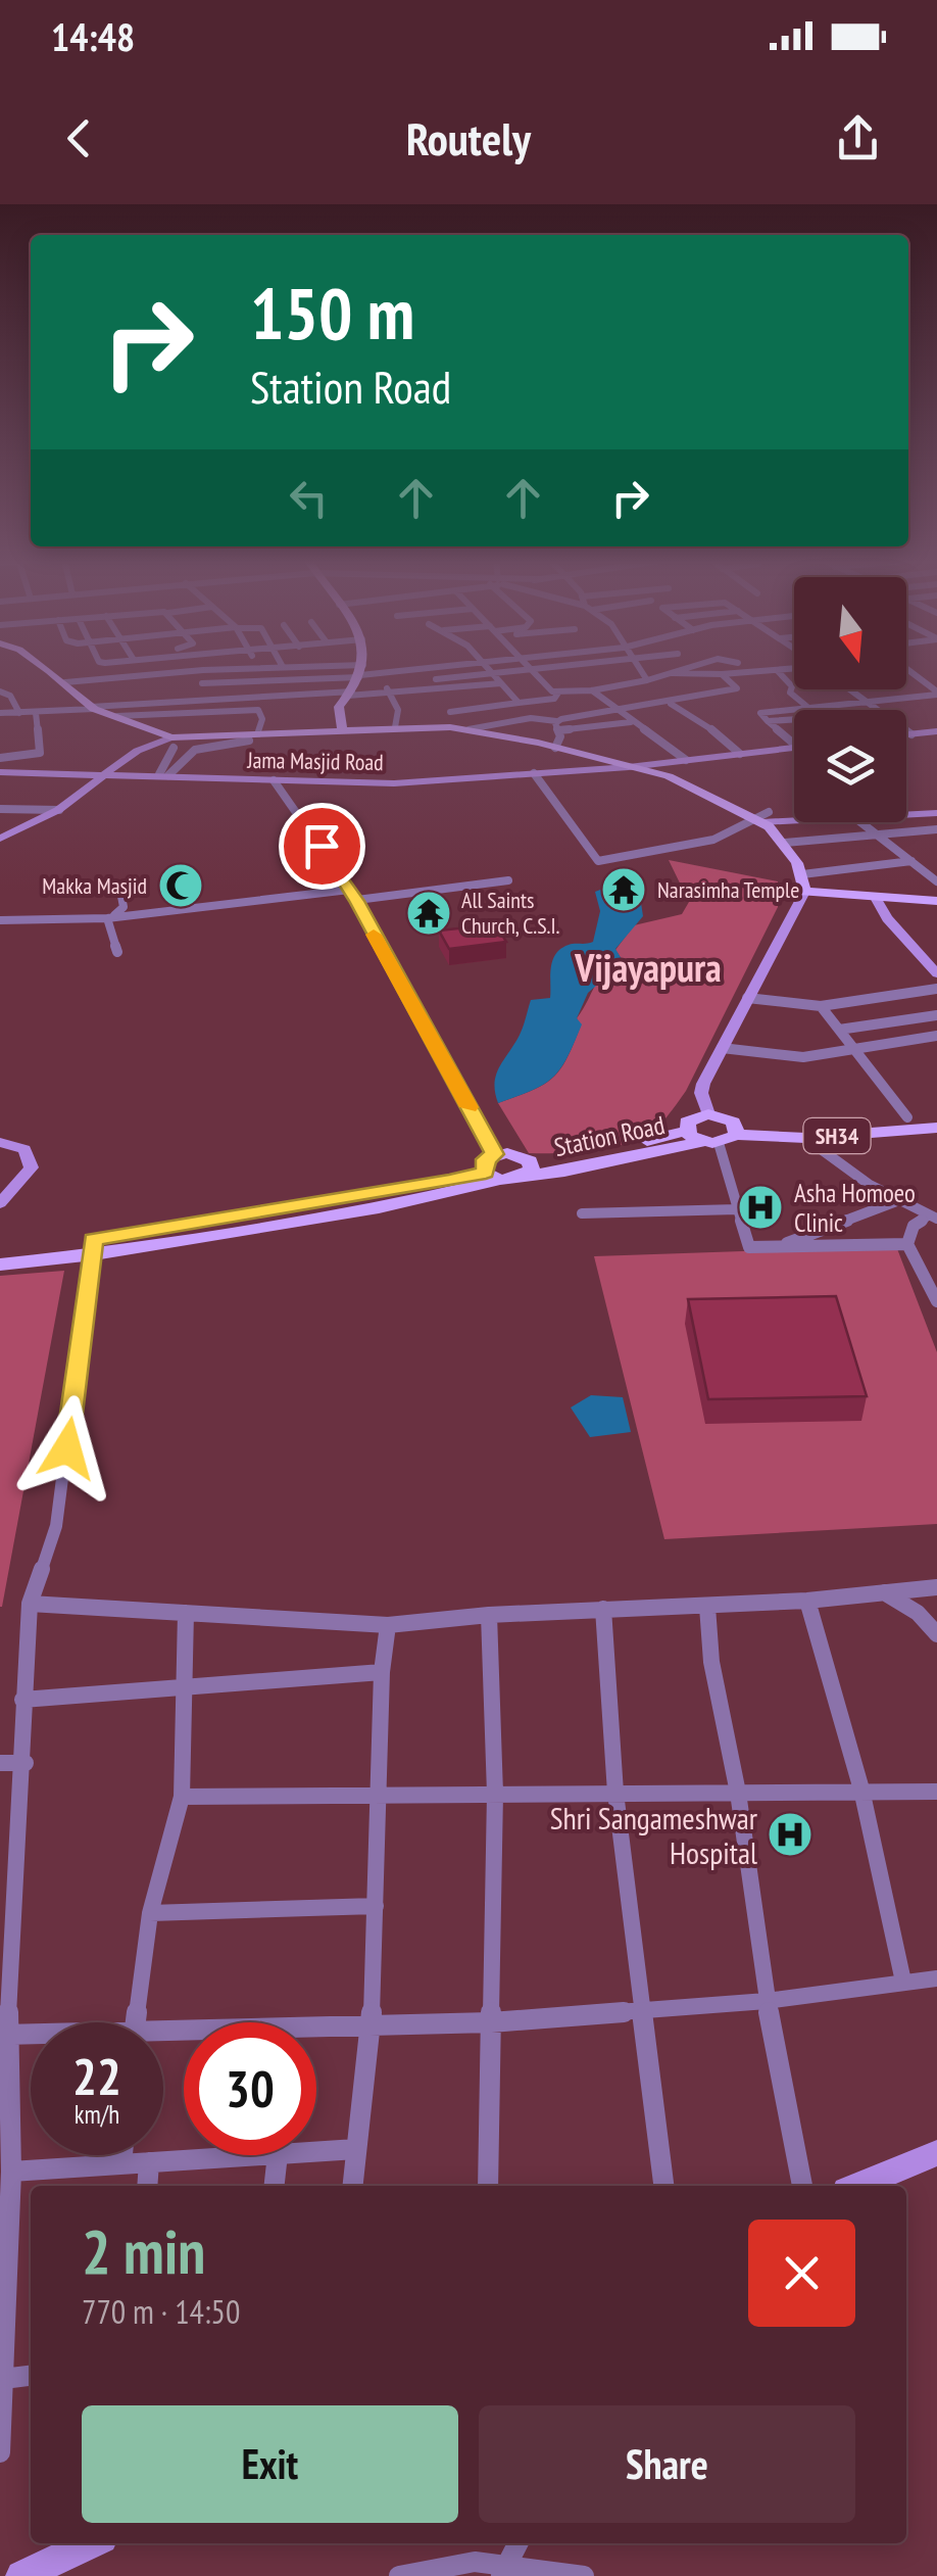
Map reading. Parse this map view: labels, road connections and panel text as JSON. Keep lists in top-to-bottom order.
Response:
{
  "streets": {
    "main road": ["Station Road", "SH34"],
    "street": ["Jama Masjid Road"]
  },
  "crossings": [
    ["Station Road", "SH34"]
  ],
  "districts": ["Vijayapura"],
  "places": {
    "mosque": ["Makka Masjid"],
    "temple": ["Narasimha Temple", "All Saints Church, C.S.I."],
    "hospital": ["Asha Homoeo Clinic", "Shri Sangameshwar Hospital"]
  },
  "north": "bottom",
  "page": {
    "status": "14:48",
    "header": "Routely",
    "turn": ["150 m", "Station Road"],
    "speed": "22 km/h",
    "limit": "30",
    "heading": ["2 min", "770 m · 14:50"],
    "buttons": ["Exit", "Share"]
  }
}
